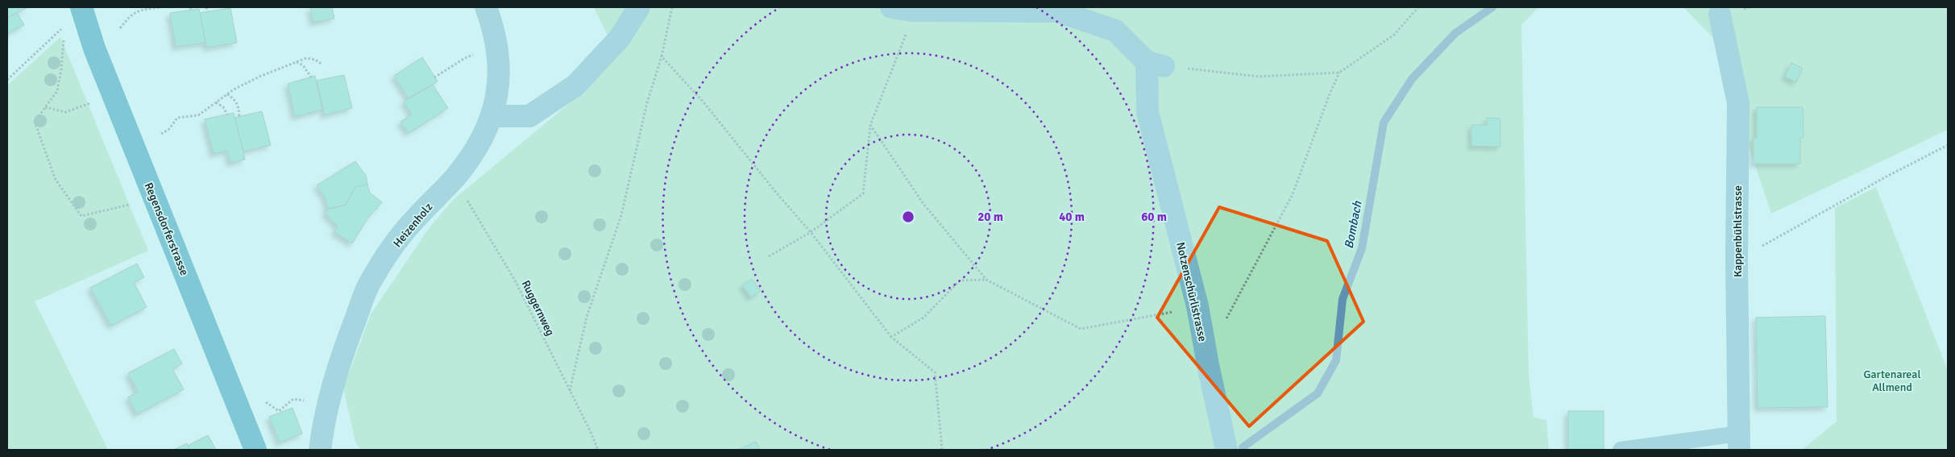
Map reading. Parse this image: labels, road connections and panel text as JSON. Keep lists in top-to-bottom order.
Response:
{
  "streets": {
    "street": [
      "Heizenholz",
      "Regensdorferstrasse",
      "Kappenbühlstrasse",
      "Notzenschürlistrasse"
    ],
    "path": ["Ruggernweg"]
  },
  "crossings": [
    ["Heizenholz", "Ruggernweg"]
  ],
  "water": ["Bombach"],
  "parks": ["Gartenareal Allmend"],
  "rings": ["20 m", "40 m", "60 m"]
}
